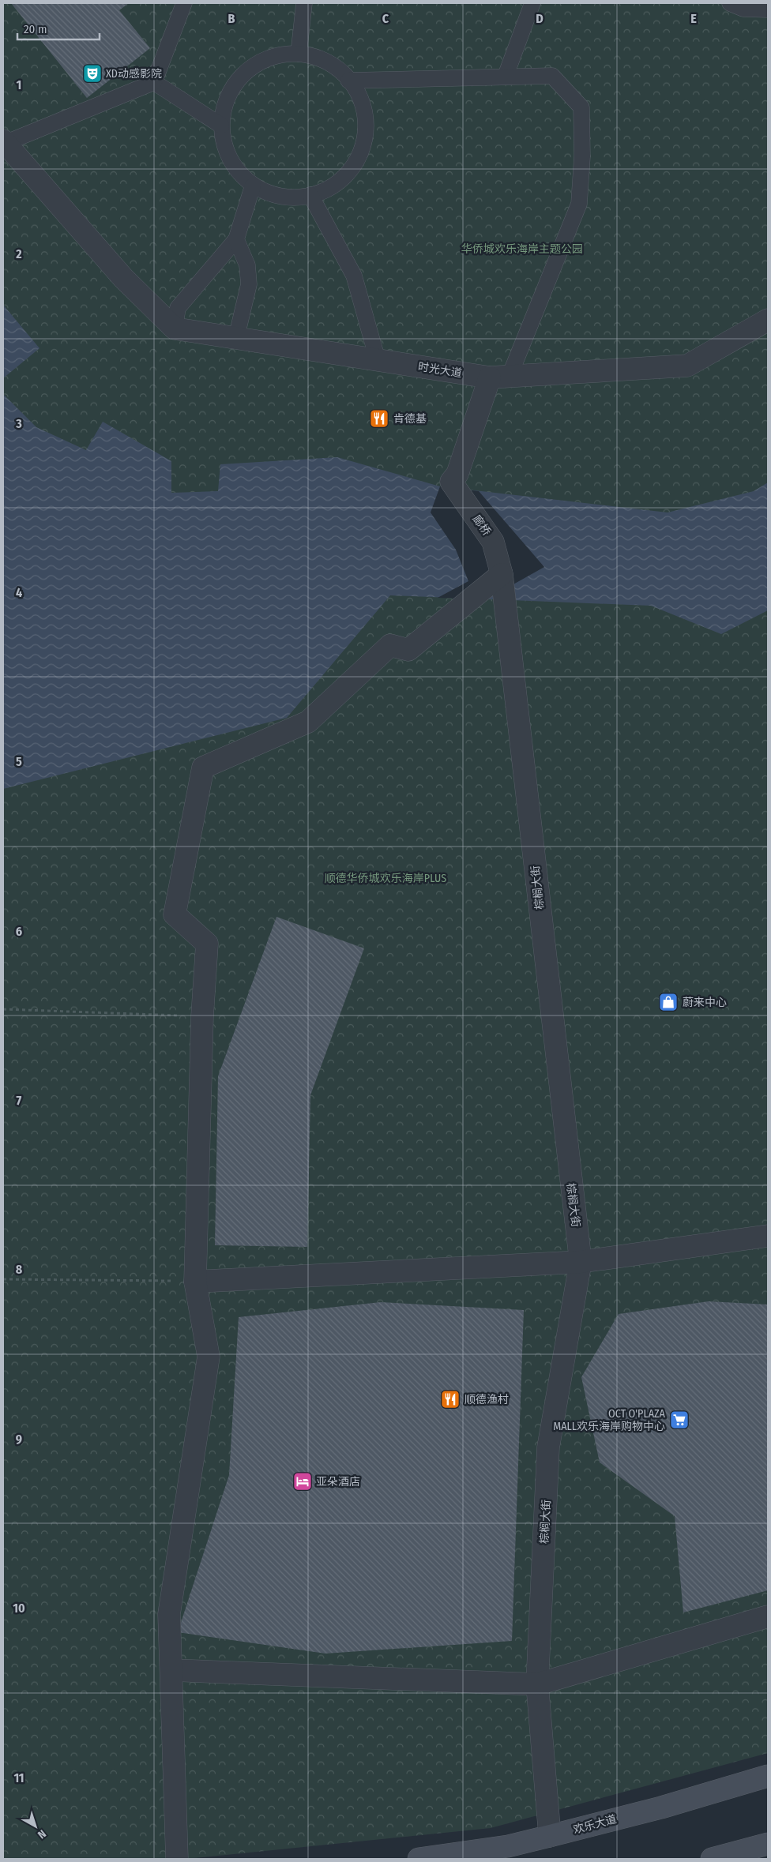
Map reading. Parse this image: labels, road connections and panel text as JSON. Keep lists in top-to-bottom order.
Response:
{
  "streets": {
    "street": [
      "时光大道",
      "廊桥",
      "棕榈大街",
      "欢乐大道"
    ]
  },
  "crossings": [
    ["时光大道", "廊桥"],
    ["廊桥", "棕榈大街"],
    ["棕榈大街", "欢乐大道"]
  ],
  "parks": ["华侨城欢乐海岸主题公园", "顺德华侨城欢乐海岸PLUS"],
  "places": {
    "theatre": ["XD动感影院"],
    "restaurant": ["肯德基", "顺德渔村"],
    "shop": ["蔚来中心"],
    "supermarket": ["OCT O'PLAZA MALL欢乐海岸购物中心"],
    "hotel": ["亚朵酒店"]
  },
  "scale_bar": "20 m",
  "north": "bottom right",
  "grid": {
    "columns": [
      "B",
      "C",
      "D",
      "E"
    ],
    "rows": [
      "1",
      "2",
      "3",
      "4",
      "5",
      "6",
      "7",
      "8",
      "9",
      "10",
      "11"
    ]
  }
}
